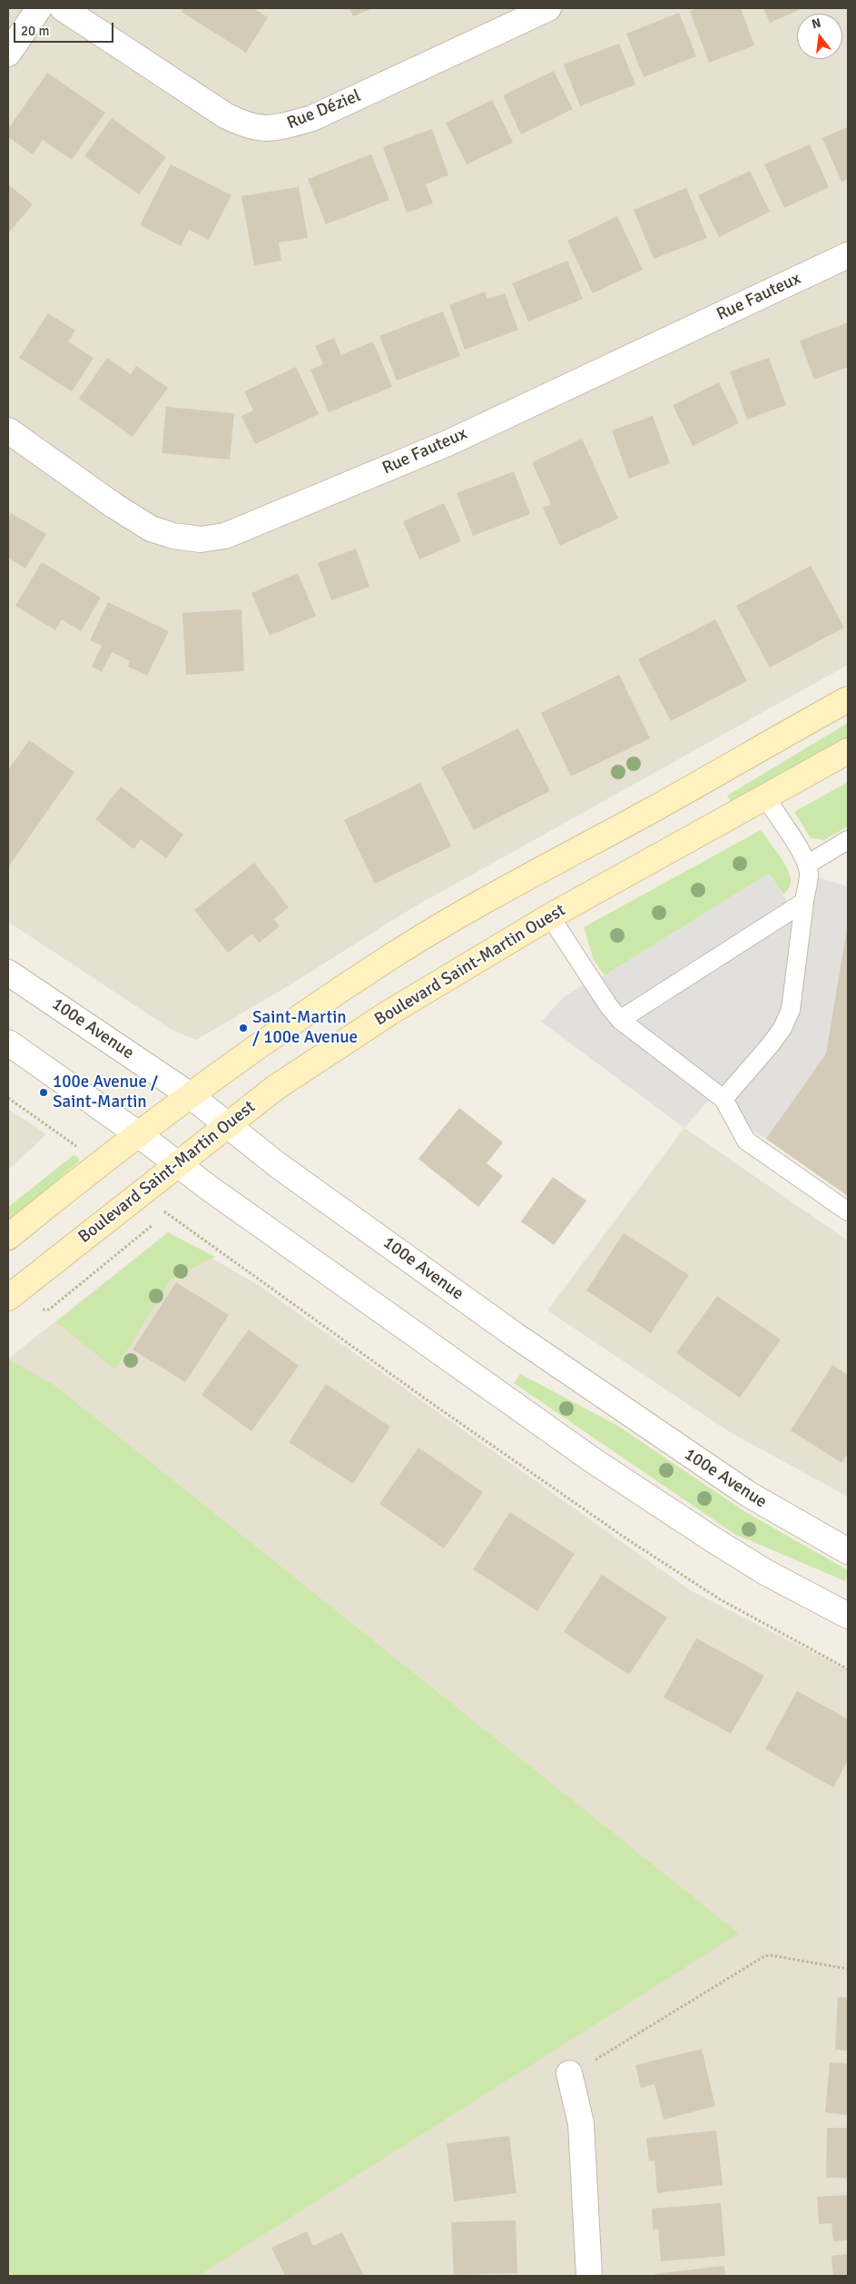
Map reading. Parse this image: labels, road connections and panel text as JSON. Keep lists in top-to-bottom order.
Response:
{
  "streets": {
    "main road": ["Boulevard Saint-Martin Ouest"],
    "street": ["Rue Déziel", "Rue Fauteux", "100e Avenue"]
  },
  "crossings": [
    ["Boulevard Saint-Martin Ouest", "100e Avenue"]
  ],
  "places": ["Saint-Martin / 100e Avenue", "100e Avenue / Saint-Martin"],
  "scale_bar": "20 m",
  "north": "top"
}
